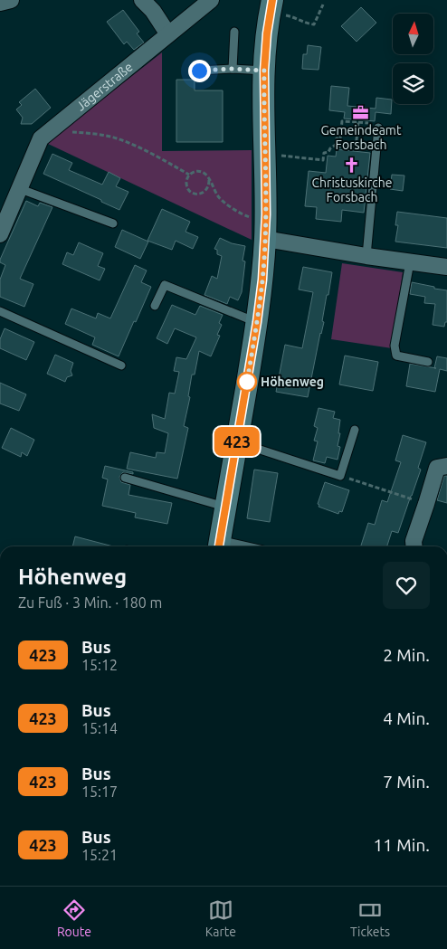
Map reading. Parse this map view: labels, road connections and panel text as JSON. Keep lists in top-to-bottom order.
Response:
{
  "streets": {
    "street": ["Jägerstraße"]
  },
  "places": {
    "office": ["Gemeindeamt Forsbach"],
    "church": ["Christuskirche Forsbach"],
    "other": ["Höhenweg"]
  },
  "lines": ["bus line 423"],
  "north": "top",
  "page": {
    "on_map": "423",
    "heading": ["Höhenweg", "Zu Fuß · 3 Min. · 180 m"],
    "list": [
      {
        "mark": "423",
        "name": "Bus",
        "note": "15:12",
        "value": "2 Min."
      },
      {
        "mark": "423",
        "name": "Bus",
        "note": "15:14",
        "value": "4 Min."
      },
      {
        "mark": "423",
        "name": "Bus",
        "note": "15:17",
        "value": "7 Min."
      },
      {
        "mark": "423",
        "name": "Bus",
        "note": "15:21",
        "value": "11 Min."
      }
    ],
    "tabs": ["Route", "Karte", "Tickets"]
  }
}
